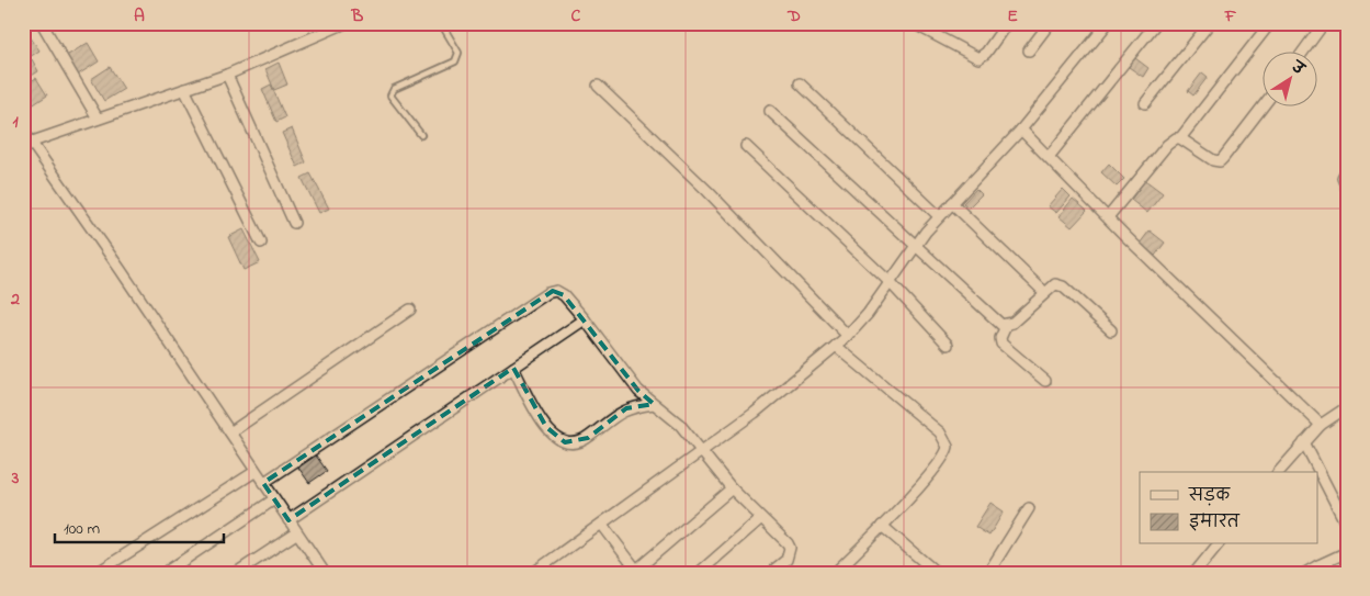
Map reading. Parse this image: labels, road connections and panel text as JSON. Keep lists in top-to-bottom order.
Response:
{
  "legend": ["सड़क", "इमारत"],
  "scale_bar": "100 m",
  "north": "top right",
  "grid": {
    "columns": [
      "A",
      "B",
      "C",
      "D",
      "E",
      "F"
    ],
    "rows": ["1", "2", "3"]
  }
}
